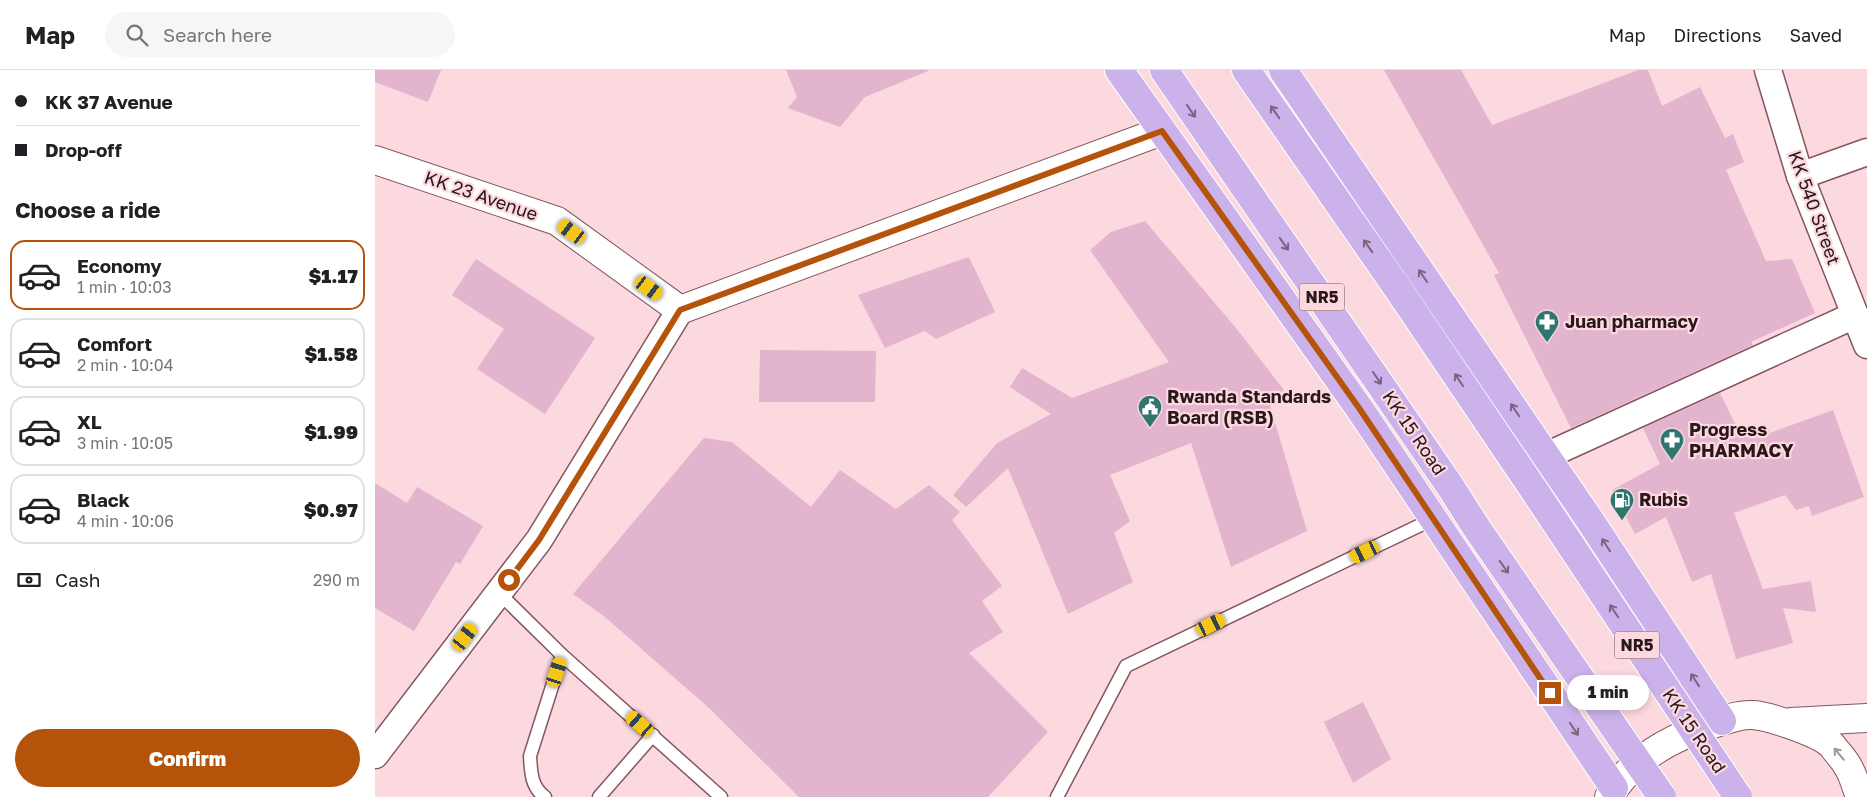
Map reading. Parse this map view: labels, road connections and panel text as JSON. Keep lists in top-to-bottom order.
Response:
{
  "streets": {
    "highway": ["NR5", "KK 15 Road"],
    "main road": ["KK 23 Avenue"],
    "street": ["KK 540 Street"]
  },
  "places": {
    "pharmacy": ["Juan pharmacy", "Progress PHARMACY"],
    "public building": ["Rwanda Standards Board (RSB)"],
    "fuel station": ["Rubis"]
  },
  "page": {
    "header": "Map",
    "search": "Search here",
    "nav": ["Map", "Directions", "Saved"],
    "banner": ["KK 37 Avenue", "Drop-off"],
    "heading": "Choose a ride",
    "list": [
      {
        "name": "Economy",
        "note": "1 min · 10:03",
        "value": "$1.17"
      },
      {
        "name": "Comfort",
        "note": "2 min · 10:04",
        "value": "$1.58"
      },
      {
        "name": "XL",
        "note": "3 min · 10:05",
        "value": "$1.99"
      },
      {
        "name": "Black",
        "note": "4 min · 10:06",
        "value": "$0.97"
      }
    ],
    "pay": ["Cash", "290 m"],
    "bubble": "1 min",
    "buttons": "Confirm"
  }
}
